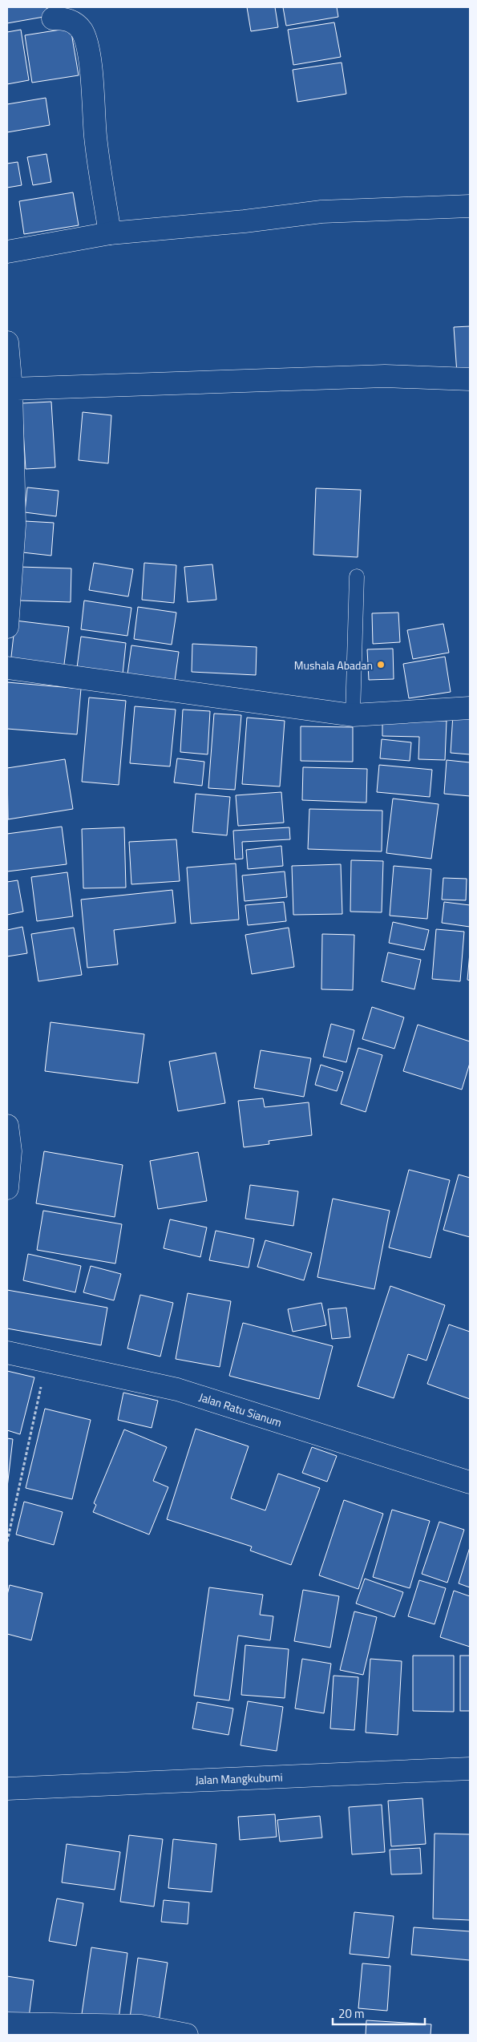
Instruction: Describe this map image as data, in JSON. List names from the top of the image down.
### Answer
{
  "streets": {
    "street": ["Jalan Ratu Sianum", "Jalan Mangkubumi"]
  },
  "places": ["Mushala Abadan"],
  "scale_bar": "20 m"
}
